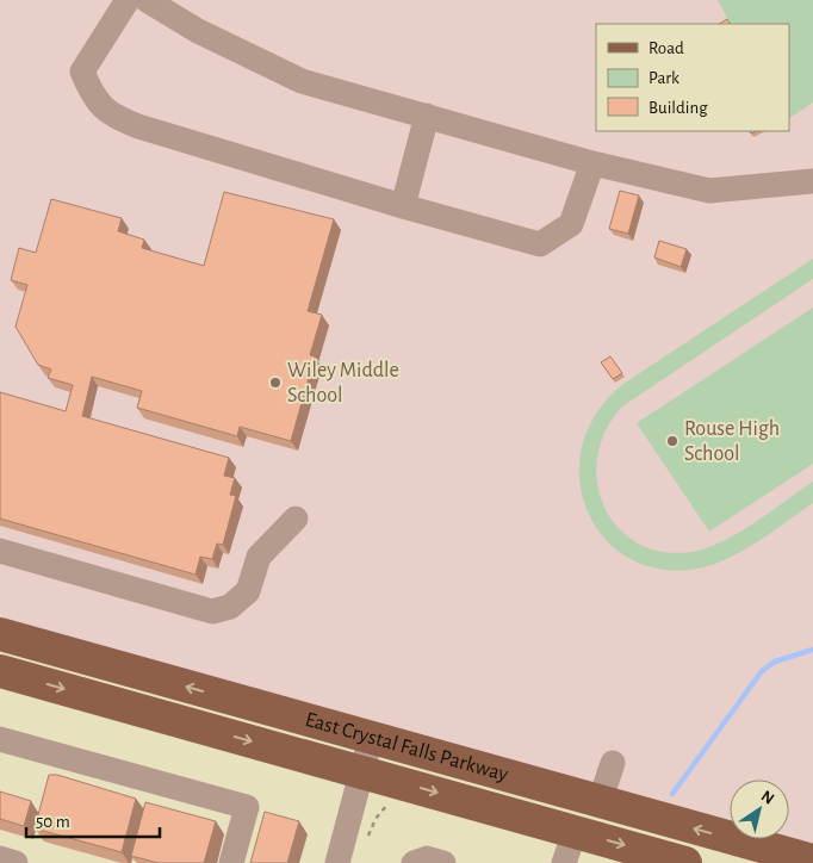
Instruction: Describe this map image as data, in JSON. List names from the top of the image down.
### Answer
{
  "streets": {
    "main road": ["East Crystal Falls Parkway"]
  },
  "places": ["Wiley Middle School", "Rouse High School"],
  "legend": ["Road", "Park", "Building"],
  "scale_bar": "50 m",
  "north": "top right"
}
